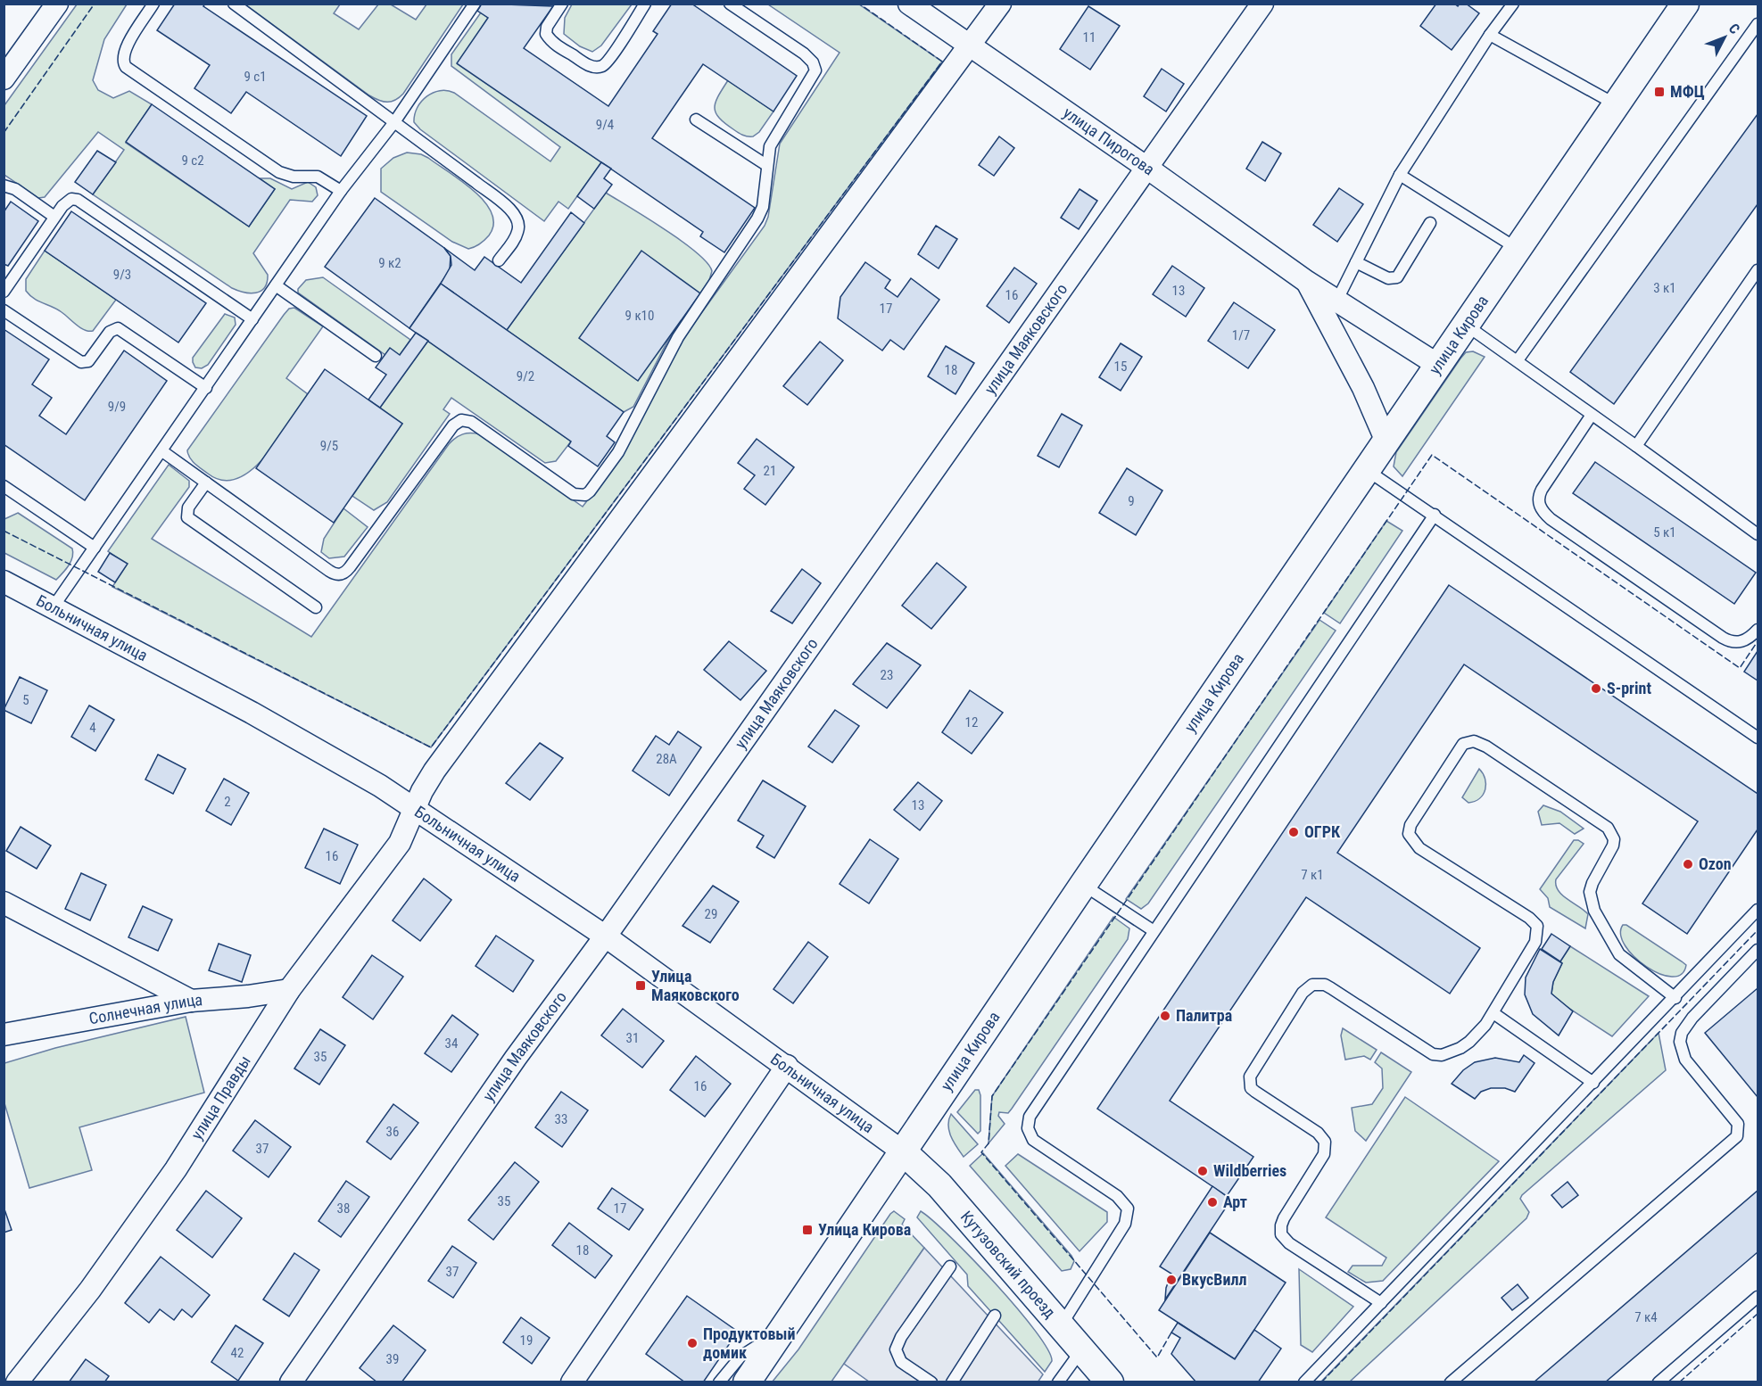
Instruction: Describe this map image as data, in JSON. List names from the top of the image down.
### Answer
{
  "streets": {
    "street": [
      "улица Пирогова",
      "улица Кирова",
      "улица Маяковского",
      "Больничная улица",
      "Солнечная улица",
      "улица Правды",
      "Кутузовский проезд"
    ]
  },
  "crossings": [
    ["улица Пирогова", "улица Кирова"],
    ["улица Пирогова", "улица Маяковского"],
    ["улица Пирогова", "улица Правды"],
    ["улица Кирова", "Больничная улица"],
    ["улица Кирова", "Кутузовский проезд"],
    ["улица Маяковского", "Больничная улица"],
    ["Больничная улица", "улица Правды"],
    ["Больничная улица", "Кутузовский проезд"],
    ["Солнечная улица", "улица Правды"]
  ],
  "places": {
    "transit": ["МФЦ", "Улица Маяковского", "Улица Кирова"],
    "other": [
      "S-print",
      "ОГРК",
      "Ozon",
      "Палитра",
      "Wildberries",
      "Арт",
      "ВкусВилл",
      "Продуктовый домик"
    ]
  },
  "house_numbers": [
    "11",
    "9 с1",
    "9/4",
    "9 с2",
    "9 к2",
    "9/3",
    "3 к1",
    "13",
    "16",
    "17",
    "9 к10",
    "1/7",
    "15",
    "18",
    "9/2",
    "9/9",
    "9/5",
    "21",
    "9",
    "5 к1",
    "23",
    "5",
    "12",
    "4",
    "28А",
    "2",
    "13",
    "16",
    "7 к1",
    "29",
    "31",
    "34",
    "35",
    "16",
    "33",
    "36",
    "37",
    "35",
    "38",
    "17",
    "18",
    "37",
    "7 к4",
    "19",
    "42",
    "39"
  ],
  "north": "top right"
}
